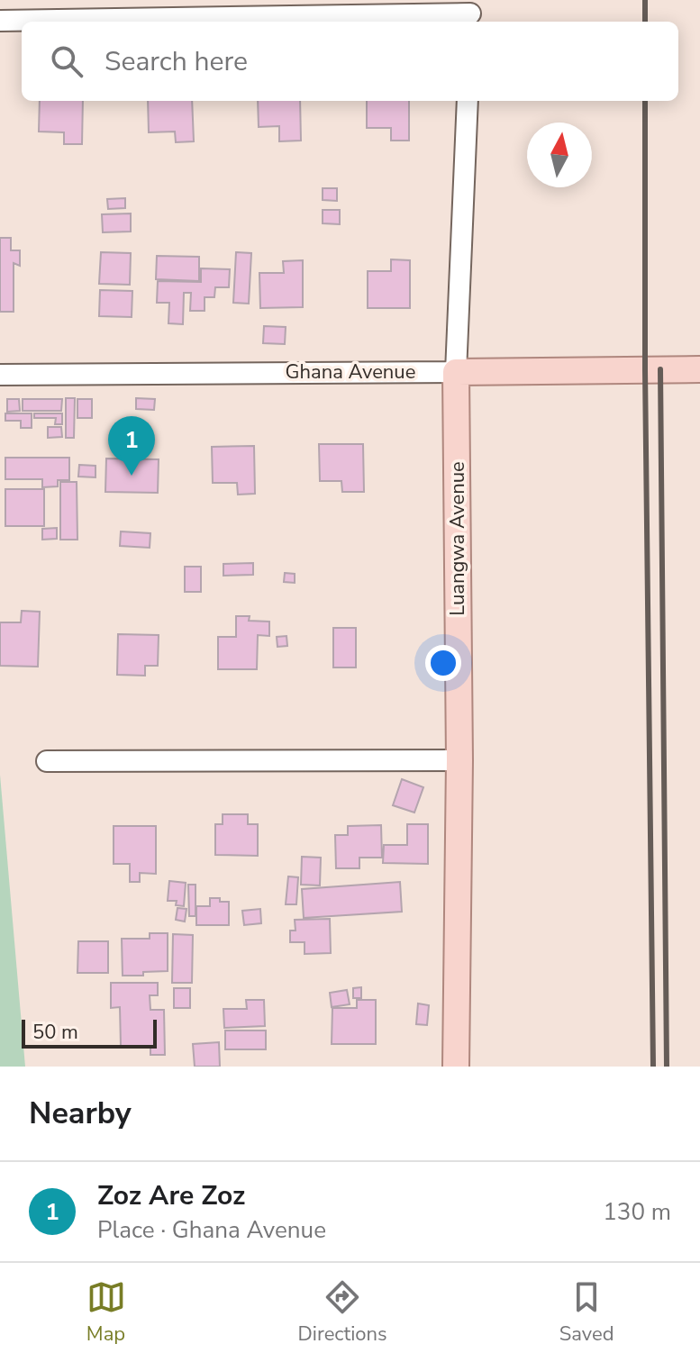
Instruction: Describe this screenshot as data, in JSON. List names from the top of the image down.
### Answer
{
  "streets": {
    "main road": ["Ghana Avenue", "Luangwa Avenue"]
  },
  "crossings": [
    ["Ghana Avenue", "Luangwa Avenue"]
  ],
  "scale_bar": "50 m",
  "north": "top",
  "page": {
    "search": "Search here",
    "pins": "1",
    "scale": "50 m",
    "heading": "Nearby",
    "list": [
      {
        "mark": "1",
        "name": "Zoz Are Zoz",
        "note": "Place · Ghana Avenue",
        "value": "130 m"
      }
    ],
    "nav": ["Map", "Directions", "Saved"]
  }
}
